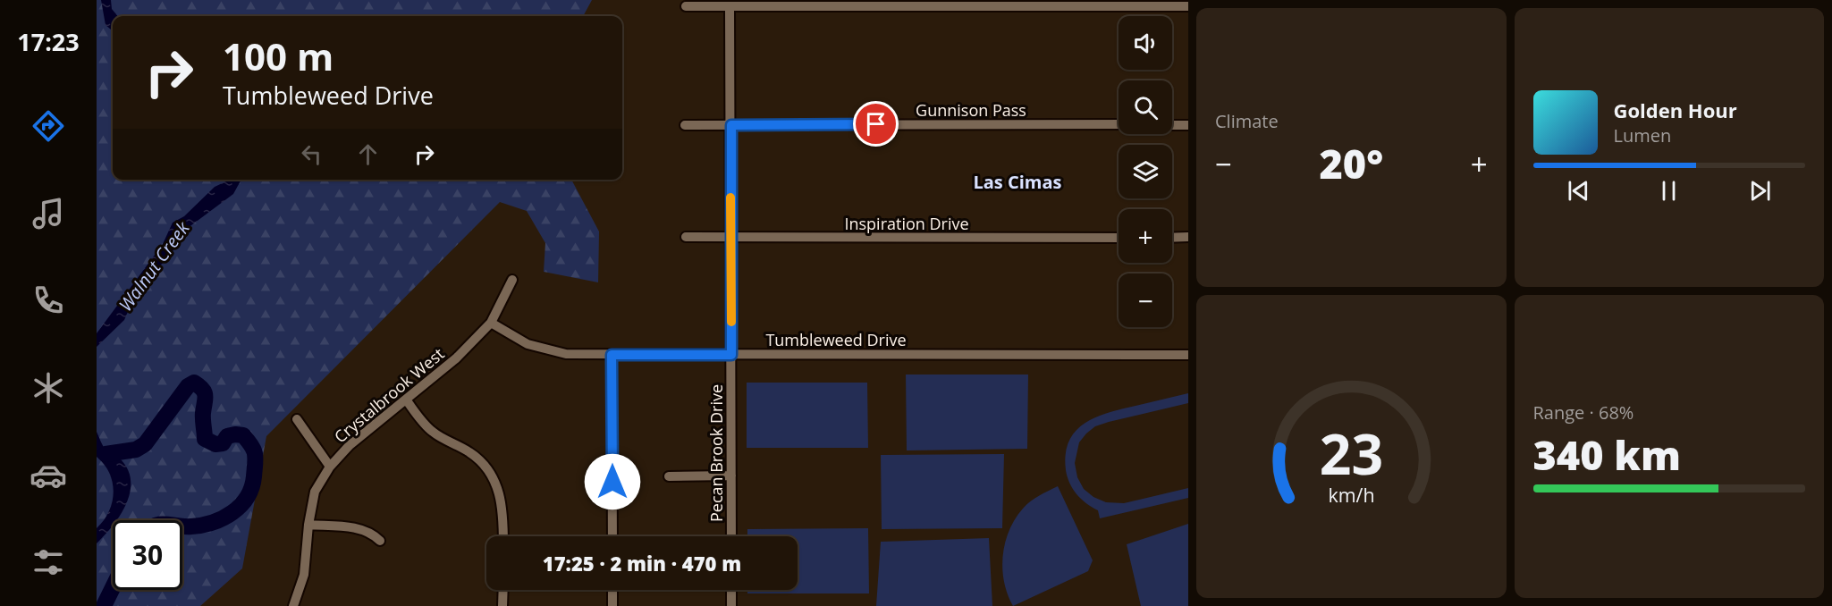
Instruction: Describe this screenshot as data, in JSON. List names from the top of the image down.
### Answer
{
  "streets": {
    "street": [
      "Gunnison Pass",
      "Inspiration Drive",
      "Tumbleweed Drive",
      "Crystalbrook West",
      "Pecan Brook Drive"
    ]
  },
  "crossings": [
    ["Gunnison Pass", "Pecan Brook Drive"],
    ["Inspiration Drive", "Pecan Brook Drive"],
    ["Tumbleweed Drive", "Crystalbrook West"],
    ["Tumbleweed Drive", "Pecan Brook Drive"]
  ],
  "districts": ["Las Cimas"],
  "water": ["Walnut Creek"],
  "page": {
    "tabs": "17:23",
    "tile": [
      "Climate",
      ["Range · 68%", "340 km"]
    ],
    "map_buttons": ["+", "−"],
    "turn": ["100 m", "Tumbleweed Drive"],
    "song": ["Golden Hour", "Lumen"],
    "heat": ["−", "20°", "+"],
    "limit": "30",
    "trip": "17:25 · 2 min · 470 m",
    "gauge": ["23", "km/h"]
  }
}
